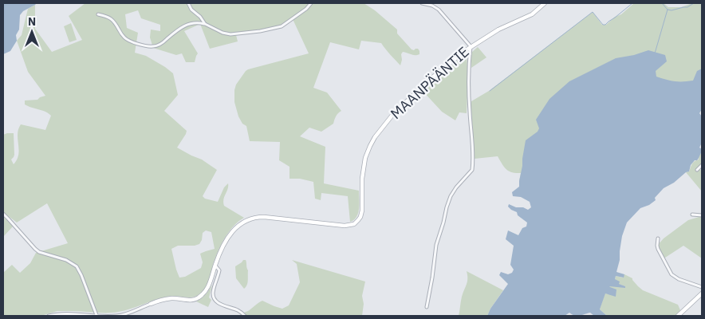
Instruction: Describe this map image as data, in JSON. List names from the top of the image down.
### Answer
{
  "streets": {
    "street": ["MAANPÄÄNTIE"]
  },
  "north": "top"
}
